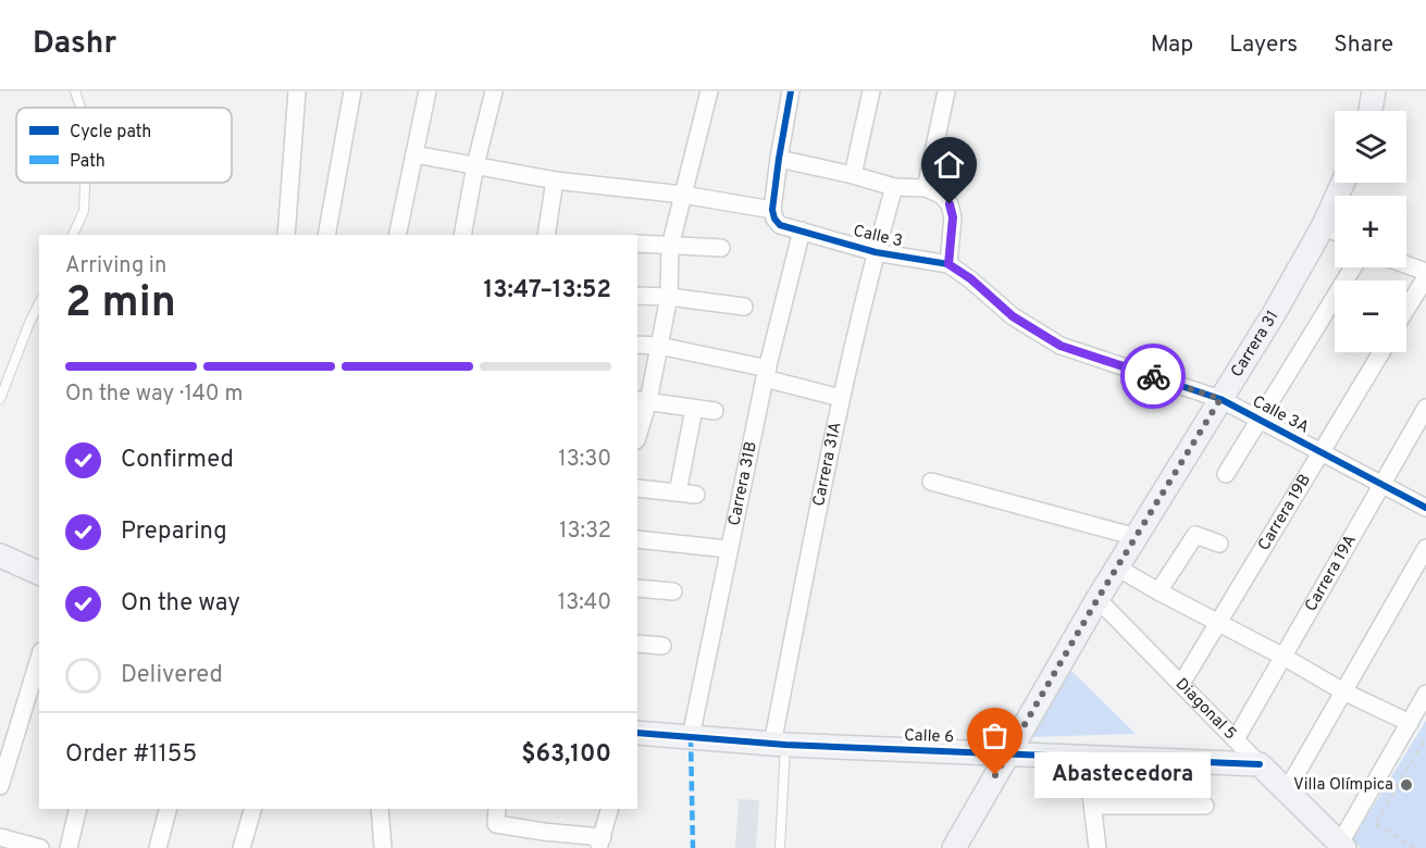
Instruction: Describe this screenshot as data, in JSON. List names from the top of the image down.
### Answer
{
  "streets": {
    "main road": ["Carrera 31", "Diagonal 5", "Calle 6"],
    "street": [
      "Calle 3",
      "Calle 3A",
      "Carrera 31A",
      "Carrera 31B",
      "Carrera 19B",
      "Carrera 19A"
    ]
  },
  "crossings": [
    ["Calle 3", "Calle 3A"],
    ["Calle 3", "Carrera 31A"],
    ["Calle 3", "Carrera 31B"],
    ["Carrera 31", "Calle 3A"],
    ["Carrera 31", "Diagonal 5"],
    ["Carrera 31", "Calle 6"],
    ["Calle 3A", "Carrera 19B"],
    ["Calle 3A", "Carrera 19A"],
    ["Carrera 31A", "Calle 6"],
    ["Carrera 31B", "Calle 6"],
    ["Carrera 19B", "Diagonal 5"],
    ["Carrera 19A", "Diagonal 5"],
    ["Diagonal 5", "Calle 6"]
  ],
  "places": ["Abastecedora", "Villa Olímpica"],
  "legend": ["Cycle path", "Path"],
  "page": {
    "header": "Dashr",
    "nav": ["Map", "Layers", "Share"],
    "map_buttons": ["+", "−"],
    "heading": ["2 min", "Arriving in", "13:47–13:52"],
    "panel": ["Order #1155", "$63,100"],
    "bar": "On the way · 140 m",
    "list": [
      ["Confirmed", "13:30"],
      ["Preparing", "13:32"],
      ["On the way", "13:40"],
      "Delivered"
    ],
    "bubble": "Abastecedora"
  }
}
